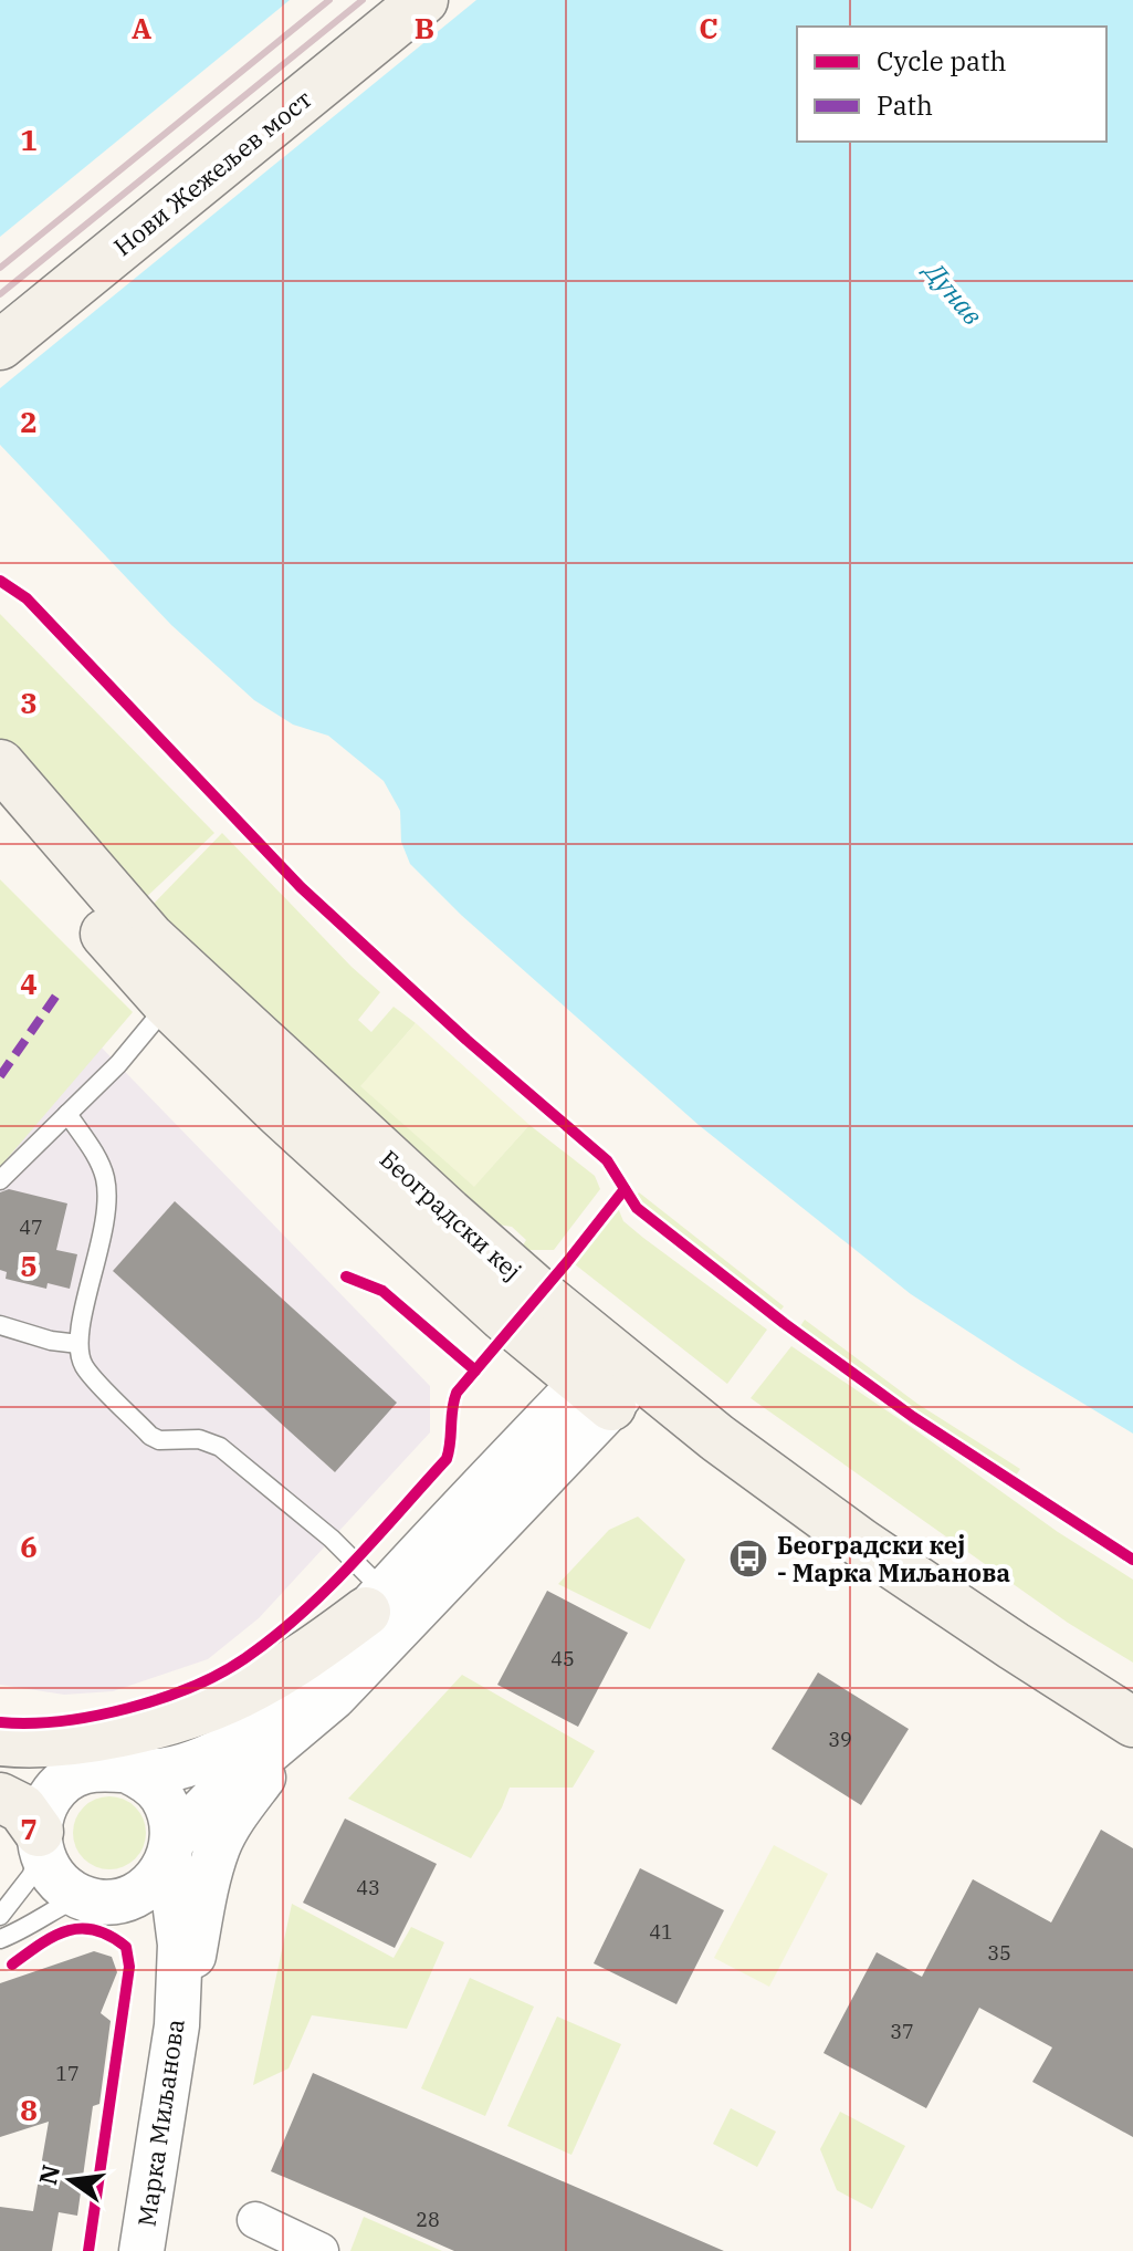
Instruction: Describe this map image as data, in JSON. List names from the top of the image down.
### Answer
{
  "streets": {
    "main road": ["Нови Жежељев мост", "Београдски кеј"],
    "street": ["Марка Миљанова"]
  },
  "water": ["Дунав"],
  "places": {
    "bus stop": ["Београдски кеј - Марка Миљанова"]
  },
  "house_numbers": [
    "47",
    "45",
    "39",
    "43",
    "41",
    "35",
    "37",
    "17",
    "28"
  ],
  "legend": ["Cycle path", "Path"],
  "north": "left",
  "grid": {
    "columns": ["A", "B", "C"],
    "rows": [
      "1",
      "2",
      "3",
      "4",
      "5",
      "6",
      "7",
      "8"
    ]
  }
}
